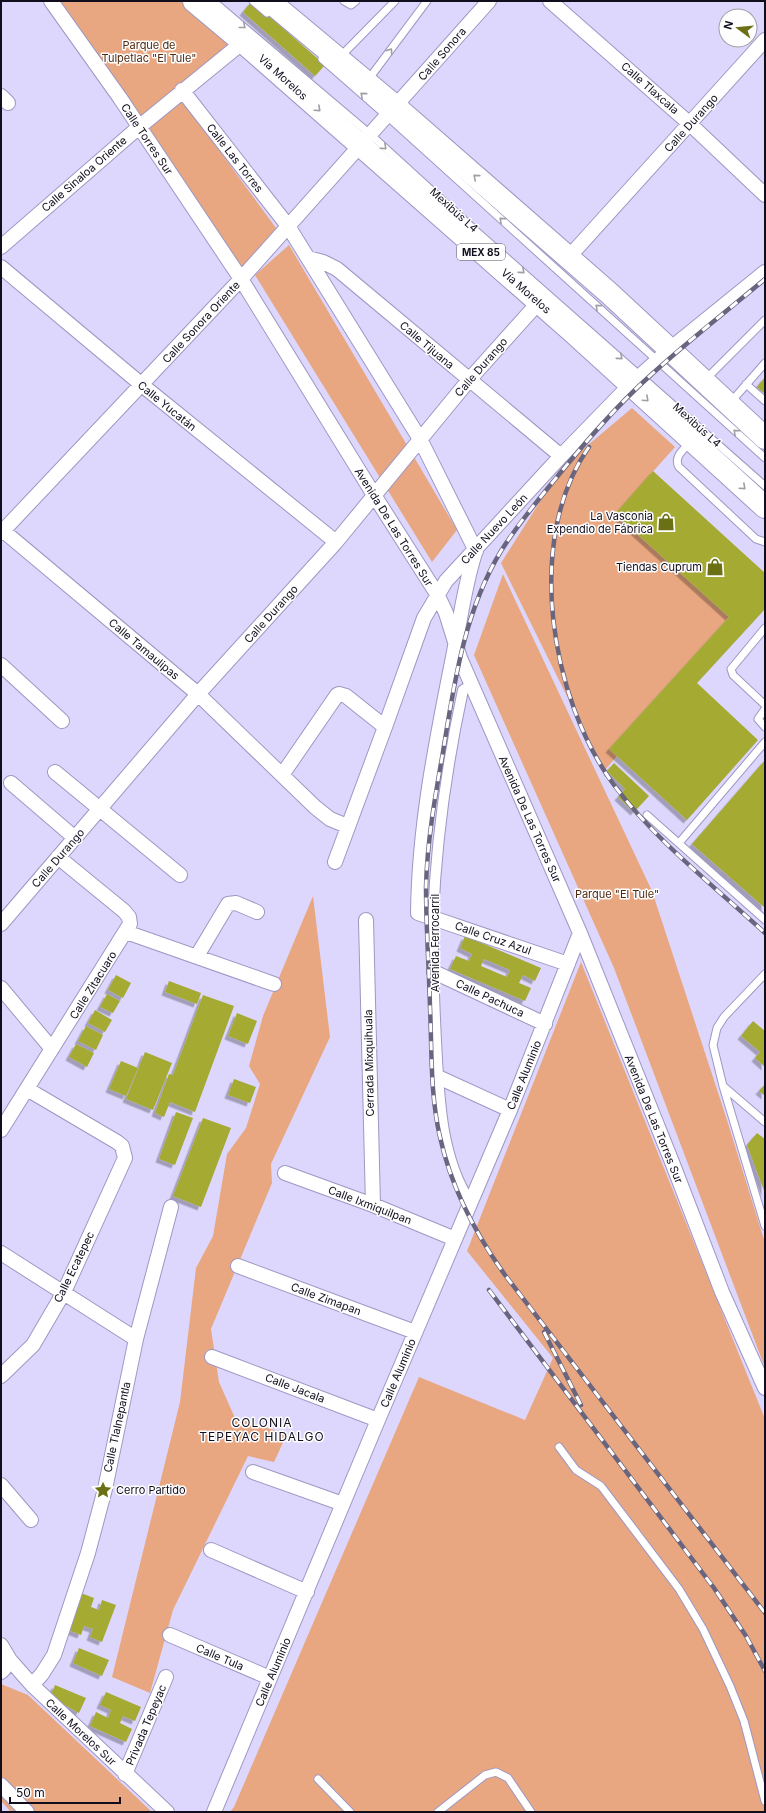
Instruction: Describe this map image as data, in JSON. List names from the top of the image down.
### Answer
{
  "streets": {
    "main road": ["Vía Morelos", "MEX 85"],
    "street": [
      "Calle Sonora",
      "Calle Tlaxcala",
      "Calle Durango",
      "Calle Torres Sur",
      "Calle Las Torres",
      "Calle Sinaloa Oriente",
      "Calle Sonora Oriente",
      "Calle Tijuana",
      "Calle Yucatán",
      "Avenida De Las Torres Sur",
      "Calle Nuevo León",
      "Calle Tamaulipas",
      "Calle Cruz Azul",
      "Avenida Ferrocarril",
      "Calle Zitacuaro",
      "Calle Pachuca",
      "Cerrada Mixquihuala",
      "Calle Aluminio",
      "Calle Ixmiquilpan",
      "Calle Ecatepec",
      "Calle Zimapan",
      "Calle Jacala",
      "Calle Tlalnepantla",
      "Calle Tula",
      "Privada Tepeyac",
      "Calle Morelos Sur"
    ],
    "lane": ["Mexibús L4"]
  },
  "crossings": [
    ["Calle Sonora", "Mexibús L4"],
    ["Calle Sonora", "Calle Sonora Oriente"],
    ["Vía Morelos", "Calle Durango"],
    ["Vía Morelos", "Calle Sinaloa Oriente"],
    ["Vía Morelos", "Mexibús L4"],
    ["Vía Morelos", "Calle Sonora Oriente"],
    ["Vía Morelos", "Calle Nuevo León"],
    ["Calle Tlaxcala", "Calle Durango"],
    ["Calle Durango", "Calle Tijuana"],
    ["Calle Durango", "Calle Yucatán"],
    ["Calle Durango", "Avenida De Las Torres Sur"],
    ["Calle Durango", "Calle Tamaulipas"],
    ["Calle Torres Sur", "Calle Sinaloa Oriente"],
    ["Calle Torres Sur", "Calle Sonora Oriente"],
    ["Calle Torres Sur", "Avenida De Las Torres Sur"],
    ["Calle Las Torres", "Calle Sinaloa Oriente"],
    ["Calle Las Torres", "Calle Sonora Oriente"],
    ["Mexibús L4", "Calle Sonora Oriente"],
    ["Mexibús L4", "Calle Nuevo León"],
    ["Calle Sonora Oriente", "Calle Yucatán"],
    ["Calle Sonora Oriente", "Avenida De Las Torres Sur"],
    ["Calle Sonora Oriente", "Calle Tamaulipas"],
    ["Calle Tijuana", "Calle Nuevo León"],
    ["Avenida De Las Torres Sur", "Calle Nuevo León"],
    ["Avenida De Las Torres Sur", "Avenida Ferrocarril"],
    ["Avenida De Las Torres Sur", "Calle Aluminio"],
    ["Calle Nuevo León", "Calle Tamaulipas"],
    ["Calle Nuevo León", "Avenida Ferrocarril"],
    ["Calle Cruz Azul", "Avenida Ferrocarril"],
    ["Calle Cruz Azul", "Calle Aluminio"],
    ["Avenida Ferrocarril", "Calle Pachuca"],
    ["Avenida Ferrocarril", "Calle Aluminio"],
    ["Calle Zitacuaro", "Calle Ecatepec"],
    ["Calle Pachuca", "Calle Aluminio"],
    ["Cerrada Mixquihuala", "Calle Ixmiquilpan"],
    ["Calle Aluminio", "Calle Ixmiquilpan"],
    ["Calle Aluminio", "Calle Zimapan"],
    ["Calle Aluminio", "Calle Jacala"],
    ["Calle Aluminio", "Calle Tula"],
    ["Calle Tlalnepantla", "Calle Morelos Sur"],
    ["Privada Tepeyac", "Calle Morelos Sur"]
  ],
  "districts": ["COLONIA TEPEYAC HIDALGO"],
  "parks": ["Parque de Tulpetlac \"El Tule\"", "Parque \"El Tule\""],
  "places": {
    "shop": ["La Vasconia Expendio de Fábrica", "Tiendas Cuprum"],
    "place": ["Cerro Partido"]
  },
  "scale_bar": "50 m",
  "north": "left"
}
